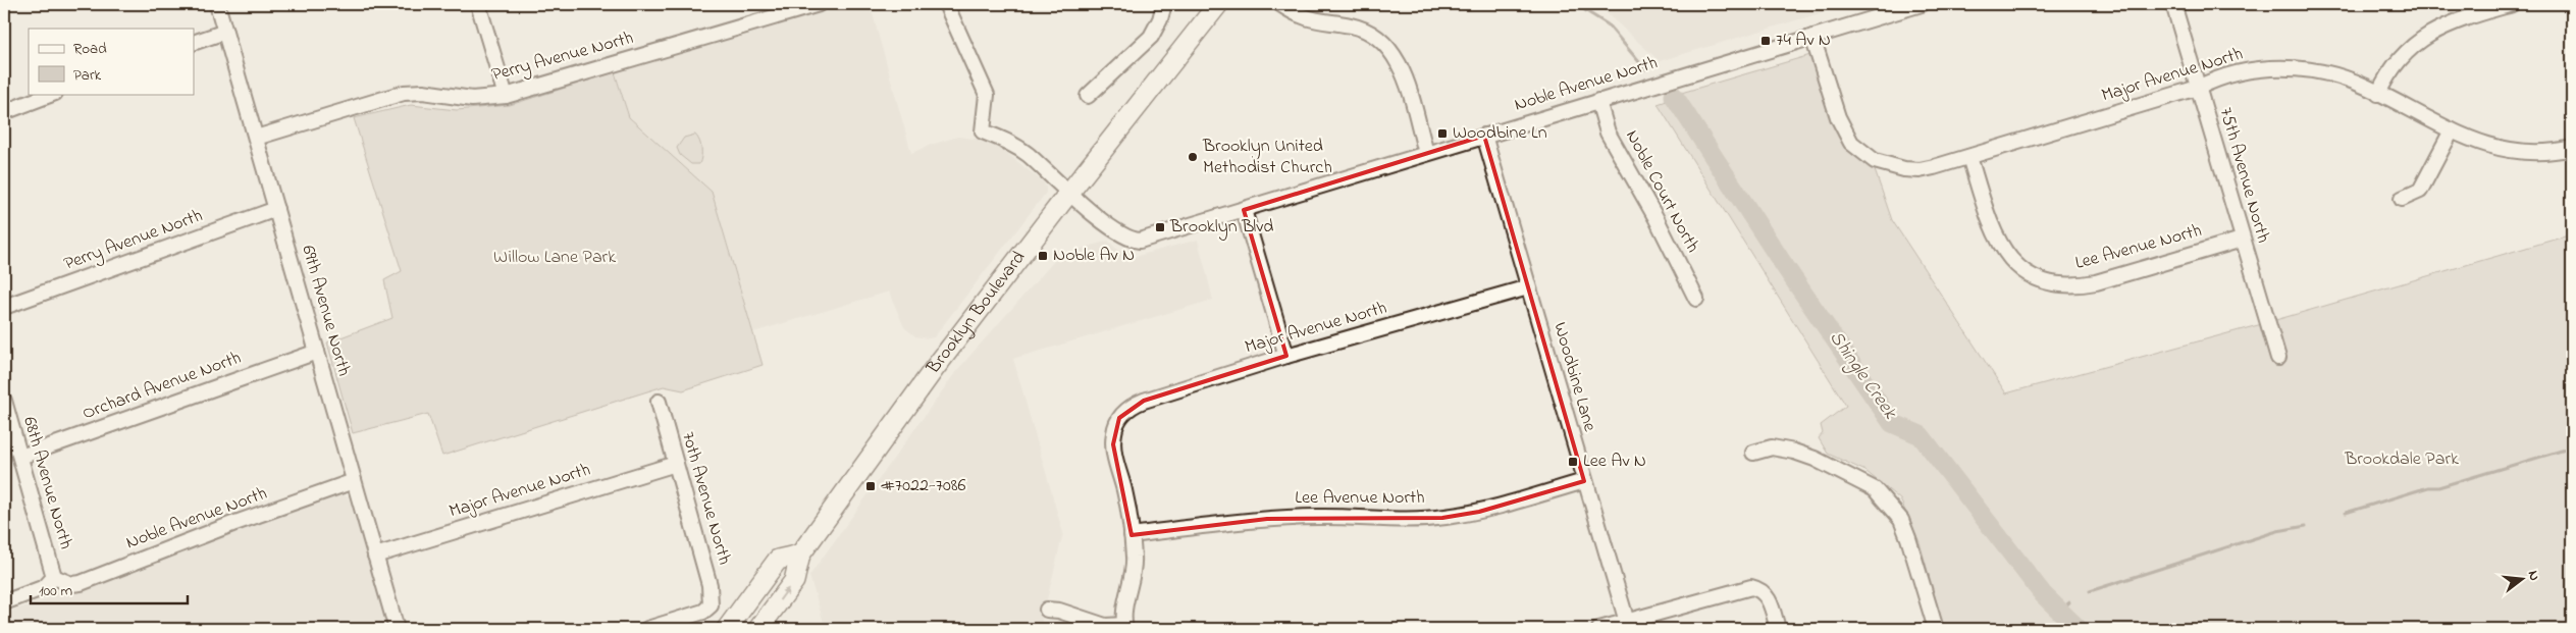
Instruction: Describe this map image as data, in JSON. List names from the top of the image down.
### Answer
{
  "streets": {
    "main road": ["Brooklyn Boulevard"],
    "street": [
      "Perry Avenue North",
      "Major Avenue North",
      "Noble Avenue North",
      "75th Avenue North",
      "Noble Court North",
      "Lee Avenue North",
      "69th Avenue North",
      "Woodbine Lane",
      "Orchard Avenue North",
      "68th Avenue North",
      "70th Avenue North"
    ]
  },
  "crossings": [
    ["Perry Avenue North", "69th Avenue North"],
    ["Major Avenue North", "Noble Avenue North"],
    ["Major Avenue North", "75th Avenue North"],
    ["Major Avenue North", "Lee Avenue North"],
    ["Major Avenue North", "69th Avenue North"],
    ["Major Avenue North", "Woodbine Lane"],
    ["Major Avenue North", "70th Avenue North"],
    ["Noble Avenue North", "Noble Court North"],
    ["Noble Avenue North", "69th Avenue North"],
    ["Noble Avenue North", "Brooklyn Boulevard"],
    ["Noble Avenue North", "Woodbine Lane"],
    ["Noble Avenue North", "68th Avenue North"],
    ["75th Avenue North", "Lee Avenue North"],
    ["Lee Avenue North", "Woodbine Lane"],
    ["69th Avenue North", "Orchard Avenue North"],
    ["Orchard Avenue North", "68th Avenue North"]
  ],
  "water": ["Shingle Creek"],
  "parks": ["Willow Lane Park", "Brookdale Park"],
  "places": {
    "transit": [
      "74 Av N",
      "Woodbine Ln",
      "Brooklyn Blvd",
      "Noble Av N",
      "Lee Av N",
      "#7022-7086"
    ],
    "other": ["Brooklyn United Methodist Church"]
  },
  "legend": ["Road", "Park"],
  "scale_bar": "100 m",
  "north": "right"
}
